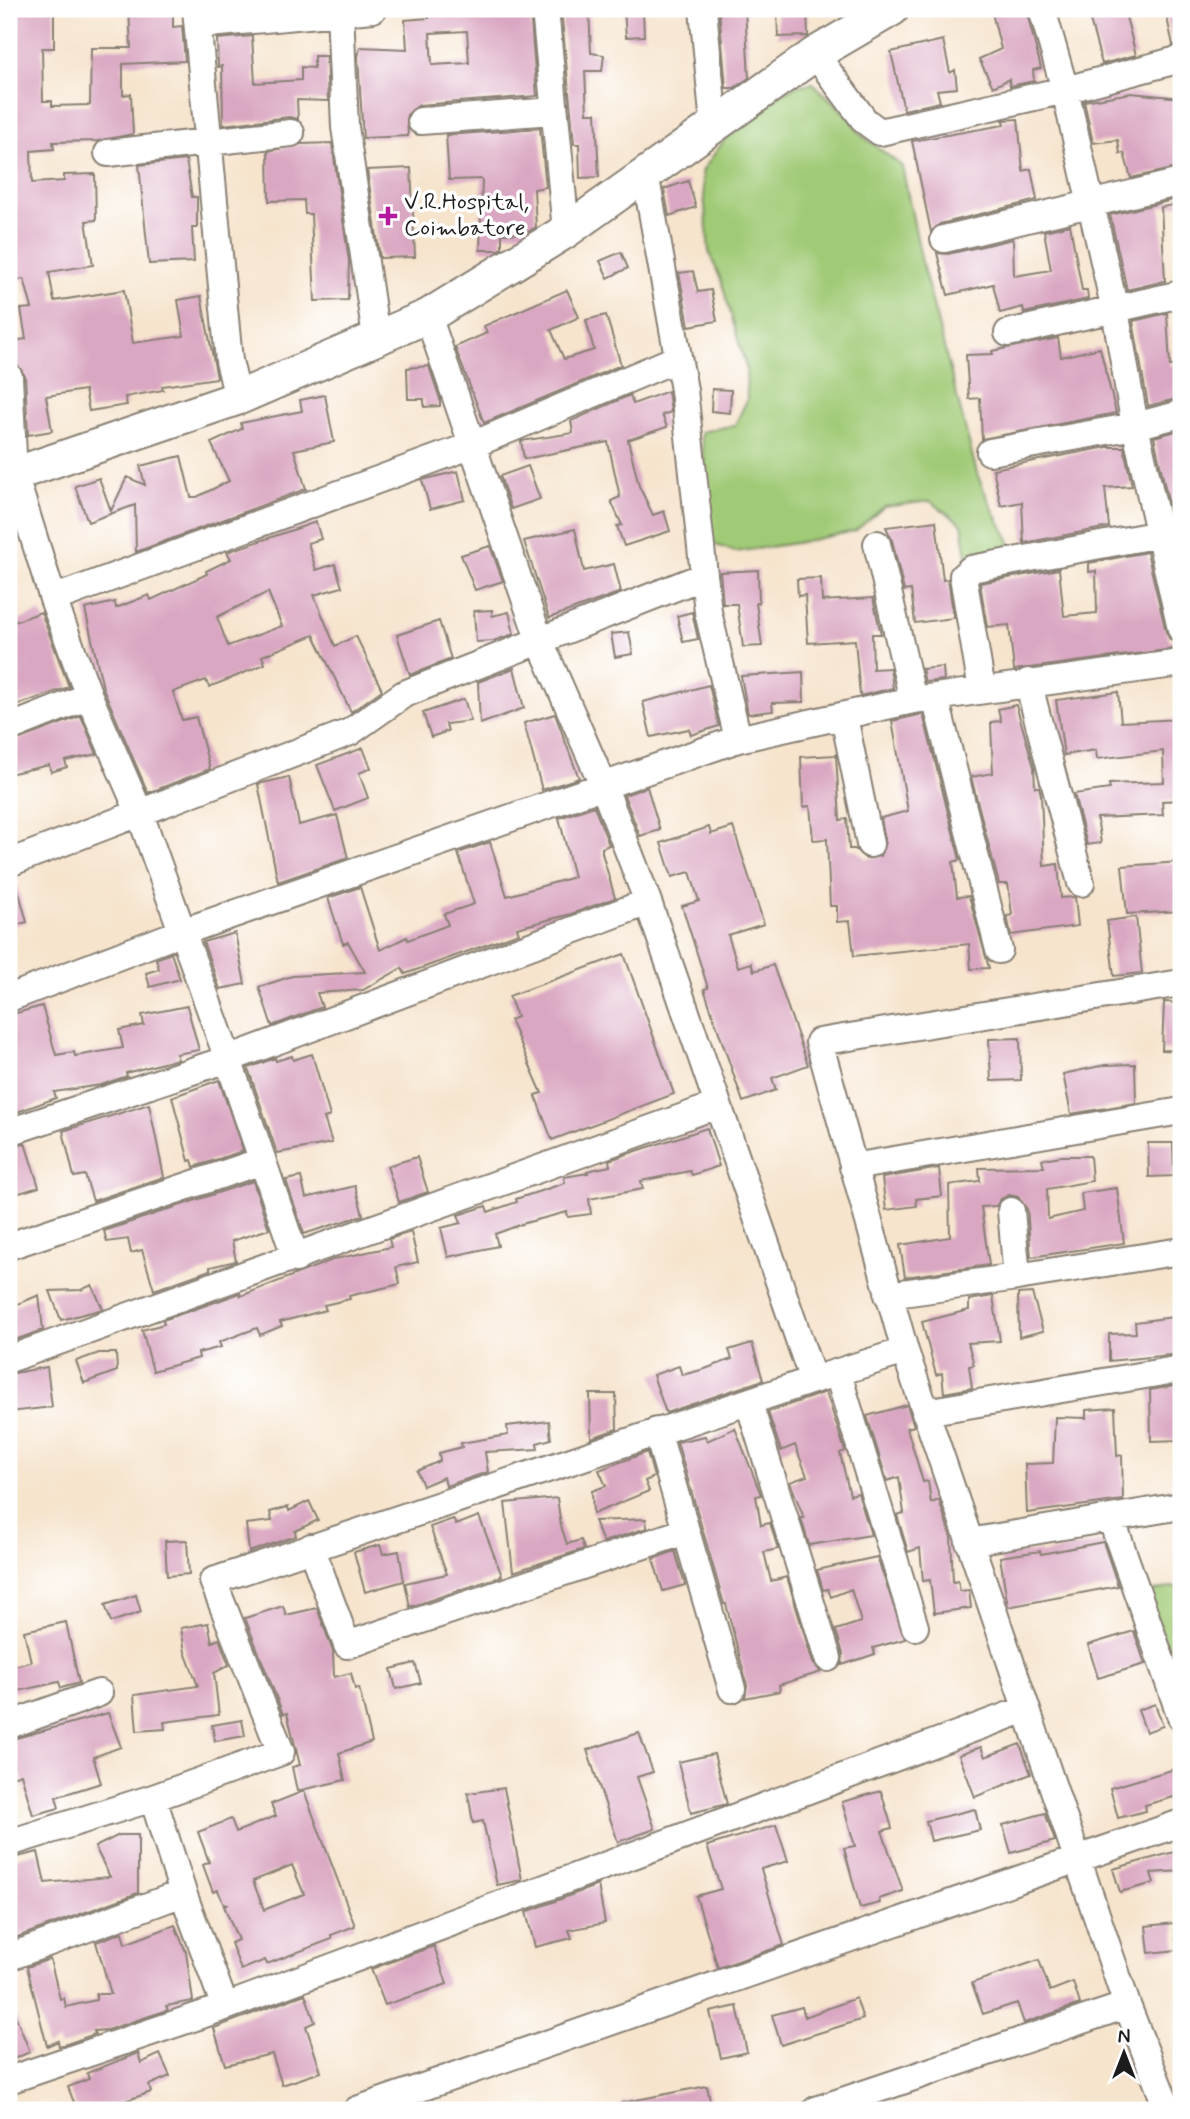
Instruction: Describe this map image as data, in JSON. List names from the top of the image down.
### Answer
{
  "places": {
    "health": ["V.R.Hospital, Coimbatore"]
  },
  "north": "top"
}
